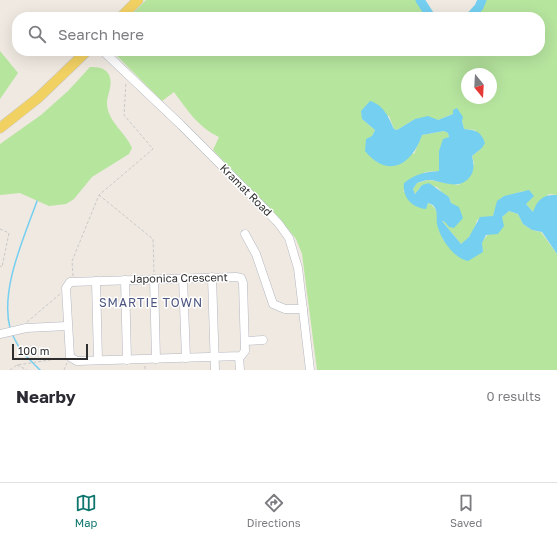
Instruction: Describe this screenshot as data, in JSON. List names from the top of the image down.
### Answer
{
  "streets": {
    "street": ["Kramat Road", "Japonica Crescent"]
  },
  "districts": ["SMARTIE TOWN"],
  "scale_bar": "100 m",
  "north": "bottom",
  "page": {
    "search": "Search here",
    "scale": "100 m",
    "heading": ["Nearby", "0 results"],
    "nav": ["Map", "Directions", "Saved"]
  }
}
